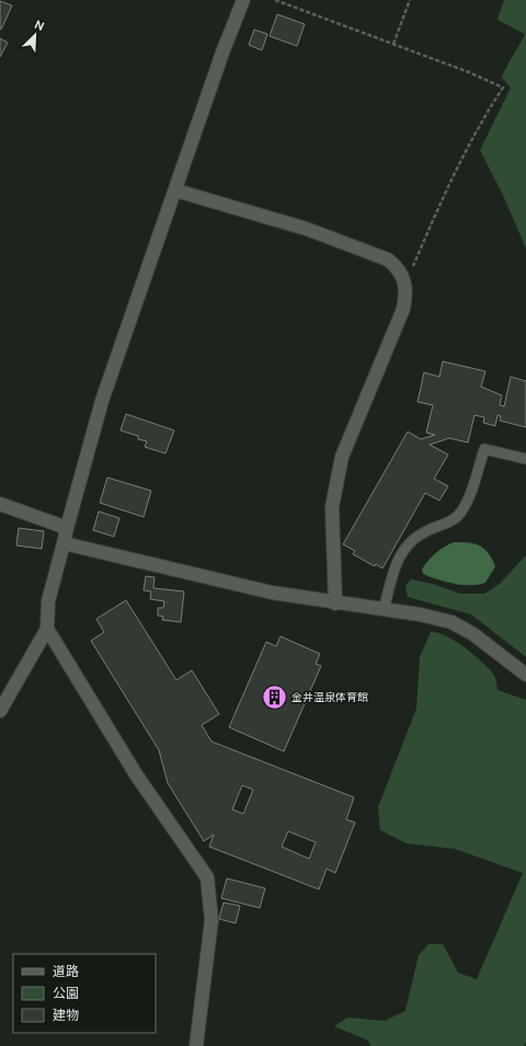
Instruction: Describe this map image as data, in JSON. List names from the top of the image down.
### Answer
{
  "places": {
    "building": ["金井温泉体育館"]
  },
  "legend": ["道路", "公園", "建物"],
  "north": "top right"
}
